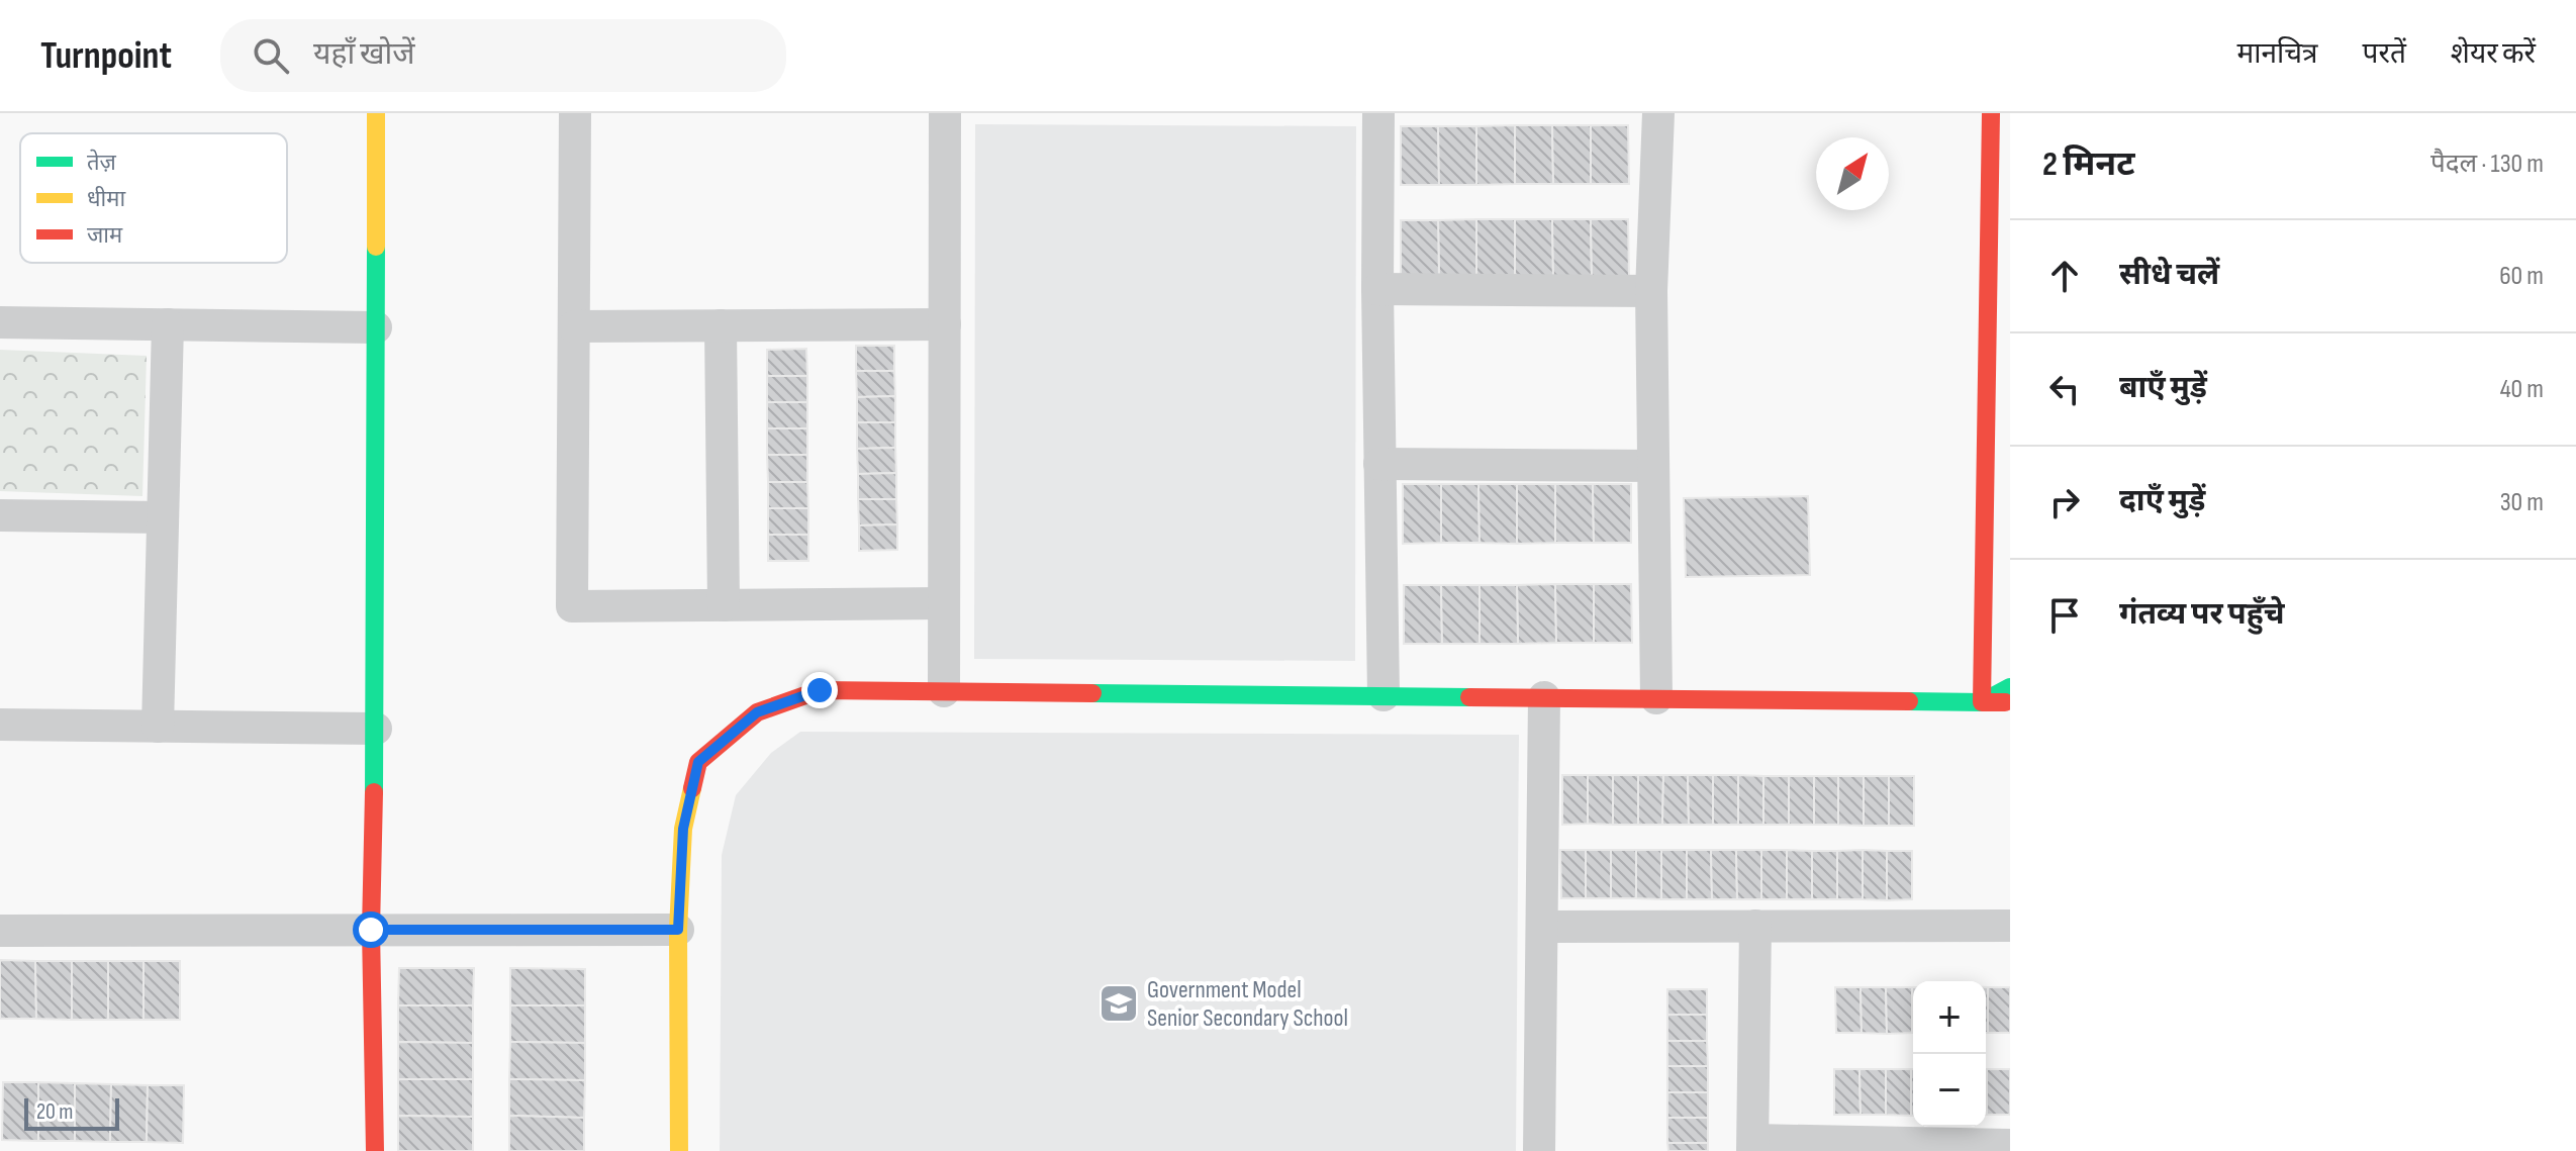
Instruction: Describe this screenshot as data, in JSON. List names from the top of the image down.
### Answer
{
  "places": {
    "school or university": ["Government Model Senior Secondary School"]
  },
  "legend": ["तेज़", "धीमा", "जाम"],
  "scale_bar": "20 m",
  "north": "top right",
  "page": {
    "header": "Turnpoint",
    "search": "यहाँ खोजें",
    "nav": ["मानचित्र", "परतें", "शेयर करें"],
    "heading": ["2 मिनट", "पैदल · 130 m"],
    "list": [
      ["सीधे चलें", "60 m"],
      ["बाएँ मुड़ें", "40 m"],
      ["दाएँ मुड़ें", "30 m"],
      "गंतव्य पर पहुँचे"
    ],
    "map_buttons": ["+", "−"],
    "scale": "20 m"
  }
}
